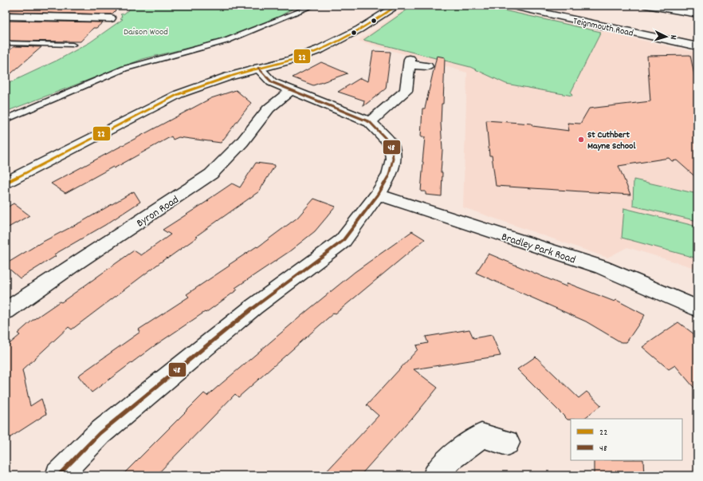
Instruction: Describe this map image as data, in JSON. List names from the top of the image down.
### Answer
{
  "streets": {
    "street": ["Teignmouth Road", "Byron Road", "Bradley Park Road"]
  },
  "parks": ["Daison Wood"],
  "places": ["St Cuthbert Mayne School"],
  "lines": ["transit line 22", "transit line 48"],
  "legend": ["22", "48"],
  "north": "right"
}
